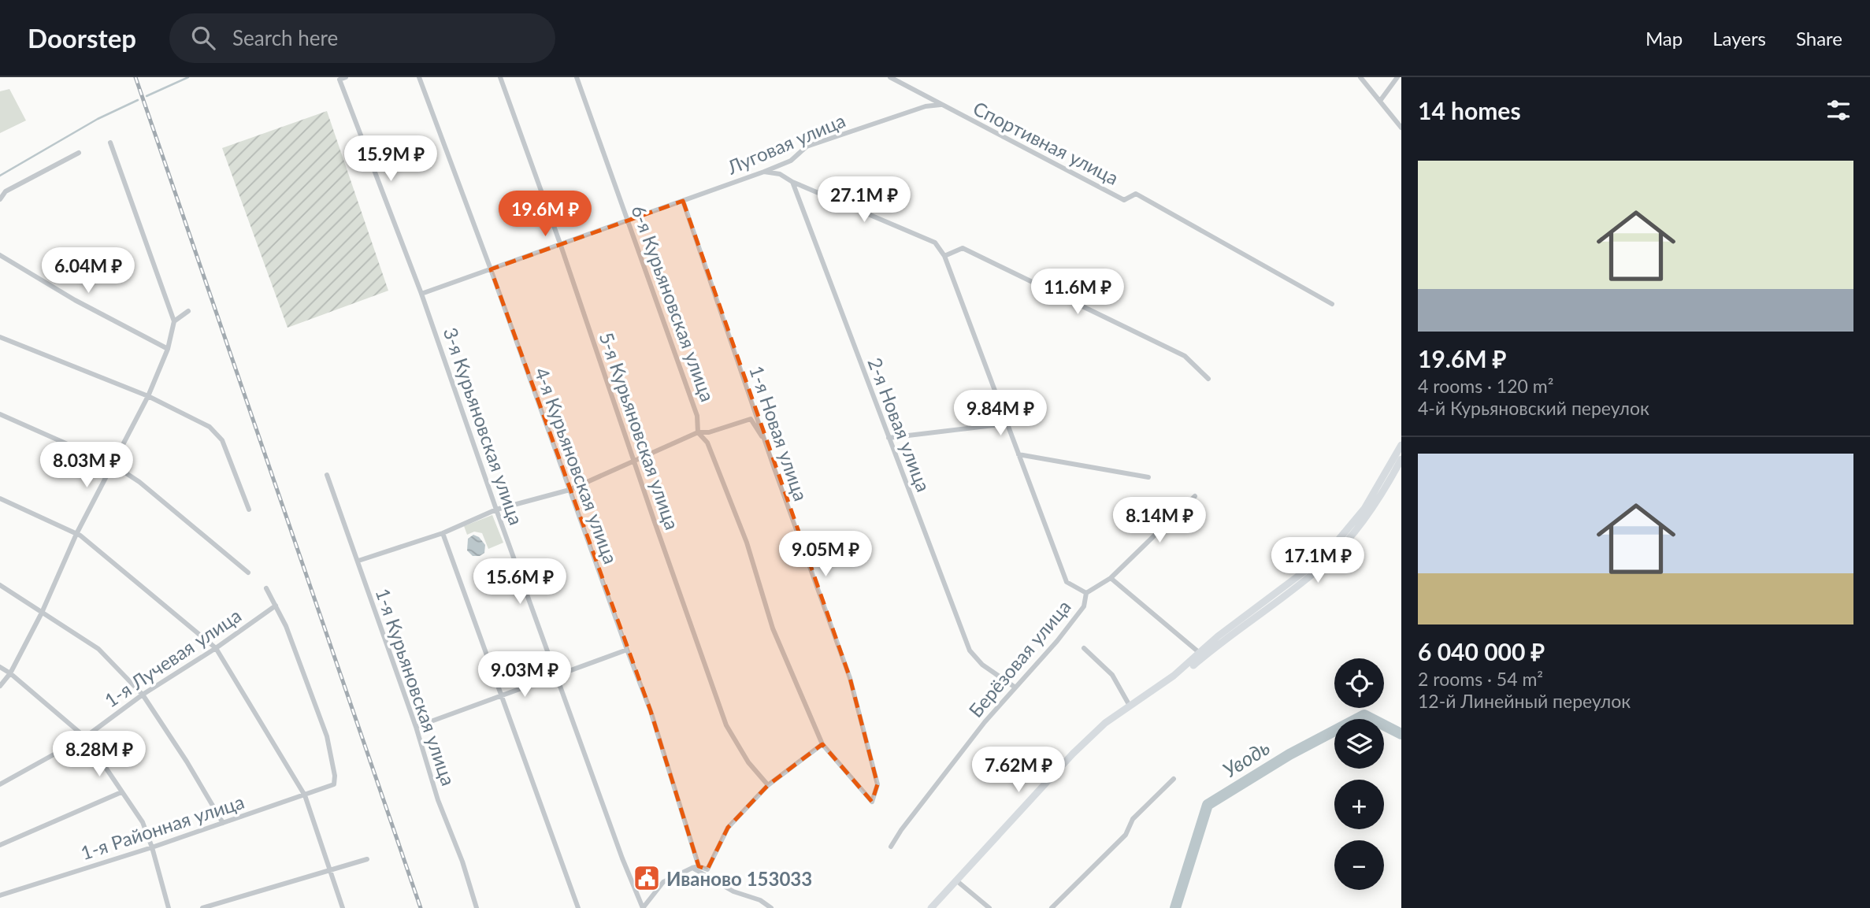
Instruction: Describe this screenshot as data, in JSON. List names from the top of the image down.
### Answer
{
  "streets": {
    "street": [
      "Спортивная улица",
      "Луговая улица",
      "6-я Курьяновская улица",
      "2-я Новая улица",
      "3-я Курьяновская улица",
      "5-я Курьяновская улица",
      "1-я Новая улица",
      "4-я Курьяновская улица",
      "1-я Лучевая улица",
      "Берёзовая улица",
      "1-я Курьяновская улица",
      "1-я Районная улица"
    ]
  },
  "crossings": [
    ["Спортивная улица", "Луговая улица"],
    ["Луговая улица", "6-я Курьяновская улица"],
    ["Луговая улица", "3-я Курьяновская улица"],
    ["Луговая улица", "5-я Курьяновская улица"],
    ["Луговая улица", "1-я Новая улица"],
    ["Луговая улица", "4-я Курьяновская улица"],
    ["6-я Курьяновская улица", "1-я Новая улица"],
    ["2-я Новая улица", "Берёзовая улица"],
    ["1-я Лучевая улица", "1-я Районная улица"]
  ],
  "water": ["Уводь"],
  "places": {
    "public building": ["Иваново 153033"]
  },
  "page": {
    "header": "Doorstep",
    "search": "Search here",
    "nav": ["Map", "Layers", "Share"],
    "heading": "14 homes",
    "price": [
      "15.9M ₽",
      "27.1M ₽",
      "19.6M ₽",
      "6.04M ₽",
      "11.6M ₽",
      "9.84M ₽",
      "8.03M ₽",
      "8.14M ₽",
      "9.05M ₽",
      "17.1M ₽",
      "15.6M ₽",
      "9.03M ₽",
      "8.28M ₽",
      "7.62M ₽"
    ],
    "list": [
      {
        "name": "19.6M ₽",
        "note": "4 rooms · 120 m² · 4-й Курьяновский переулок"
      },
      {
        "name": "6 040 000 ₽",
        "note": "2 rooms · 54 m² · 12-й Линейный переулок"
      }
    ],
    "map_buttons": ["+", "−"]
  }
}
